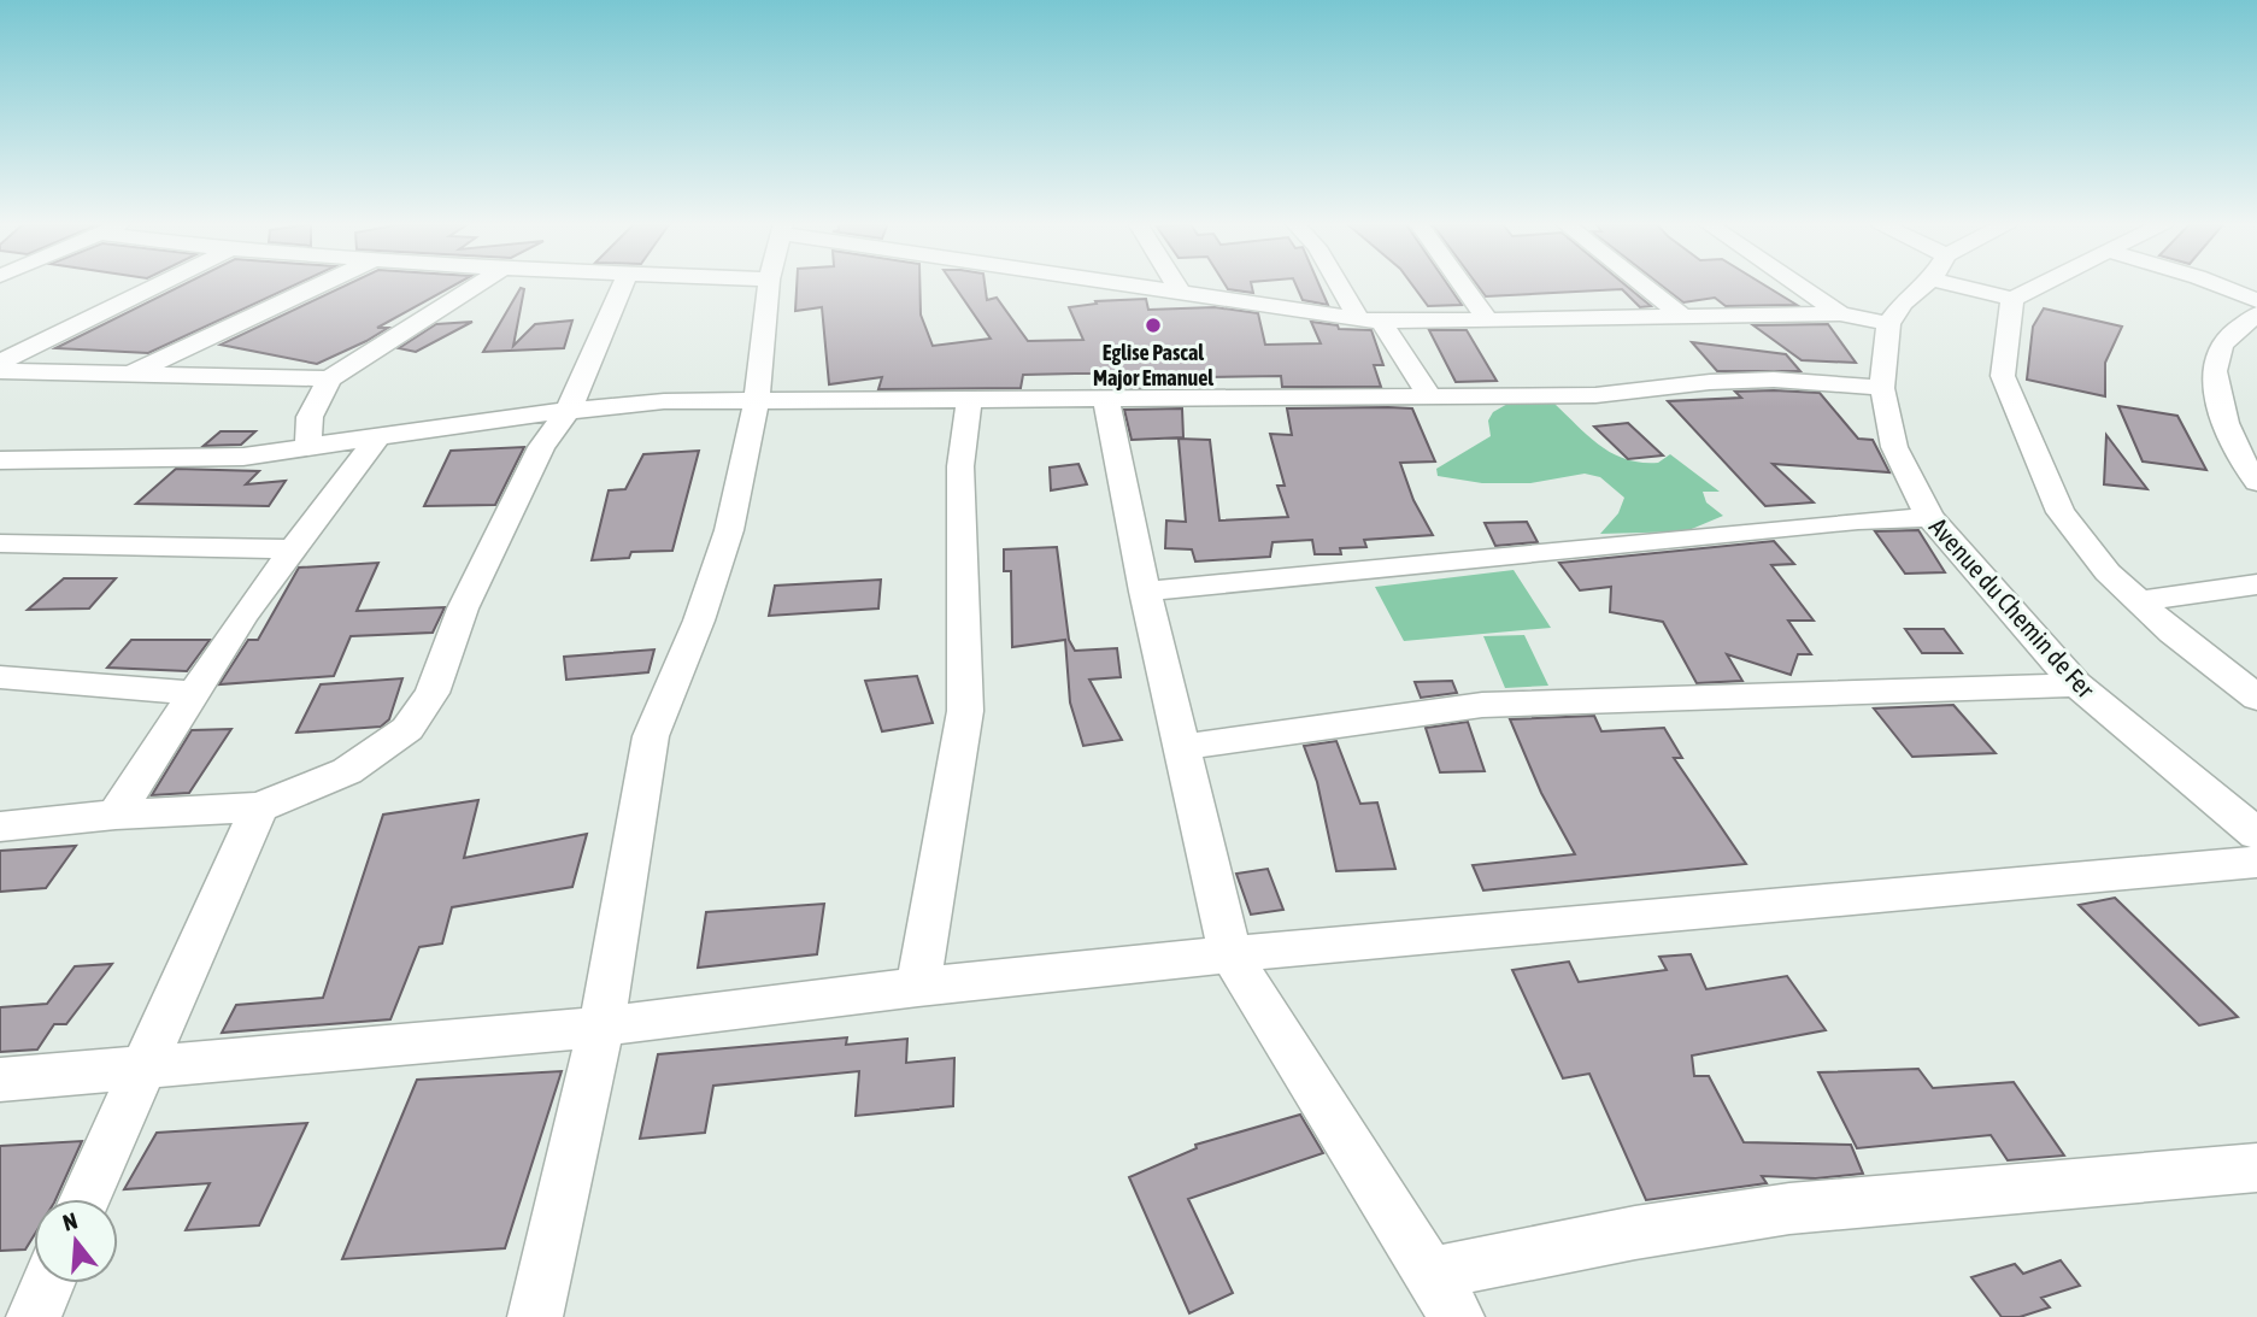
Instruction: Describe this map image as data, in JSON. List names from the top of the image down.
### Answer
{
  "streets": {
    "street": ["Avenue du Chemin de Fer"]
  },
  "places": ["Eglise Pascal Major Emanuel"],
  "north": "top"
}
